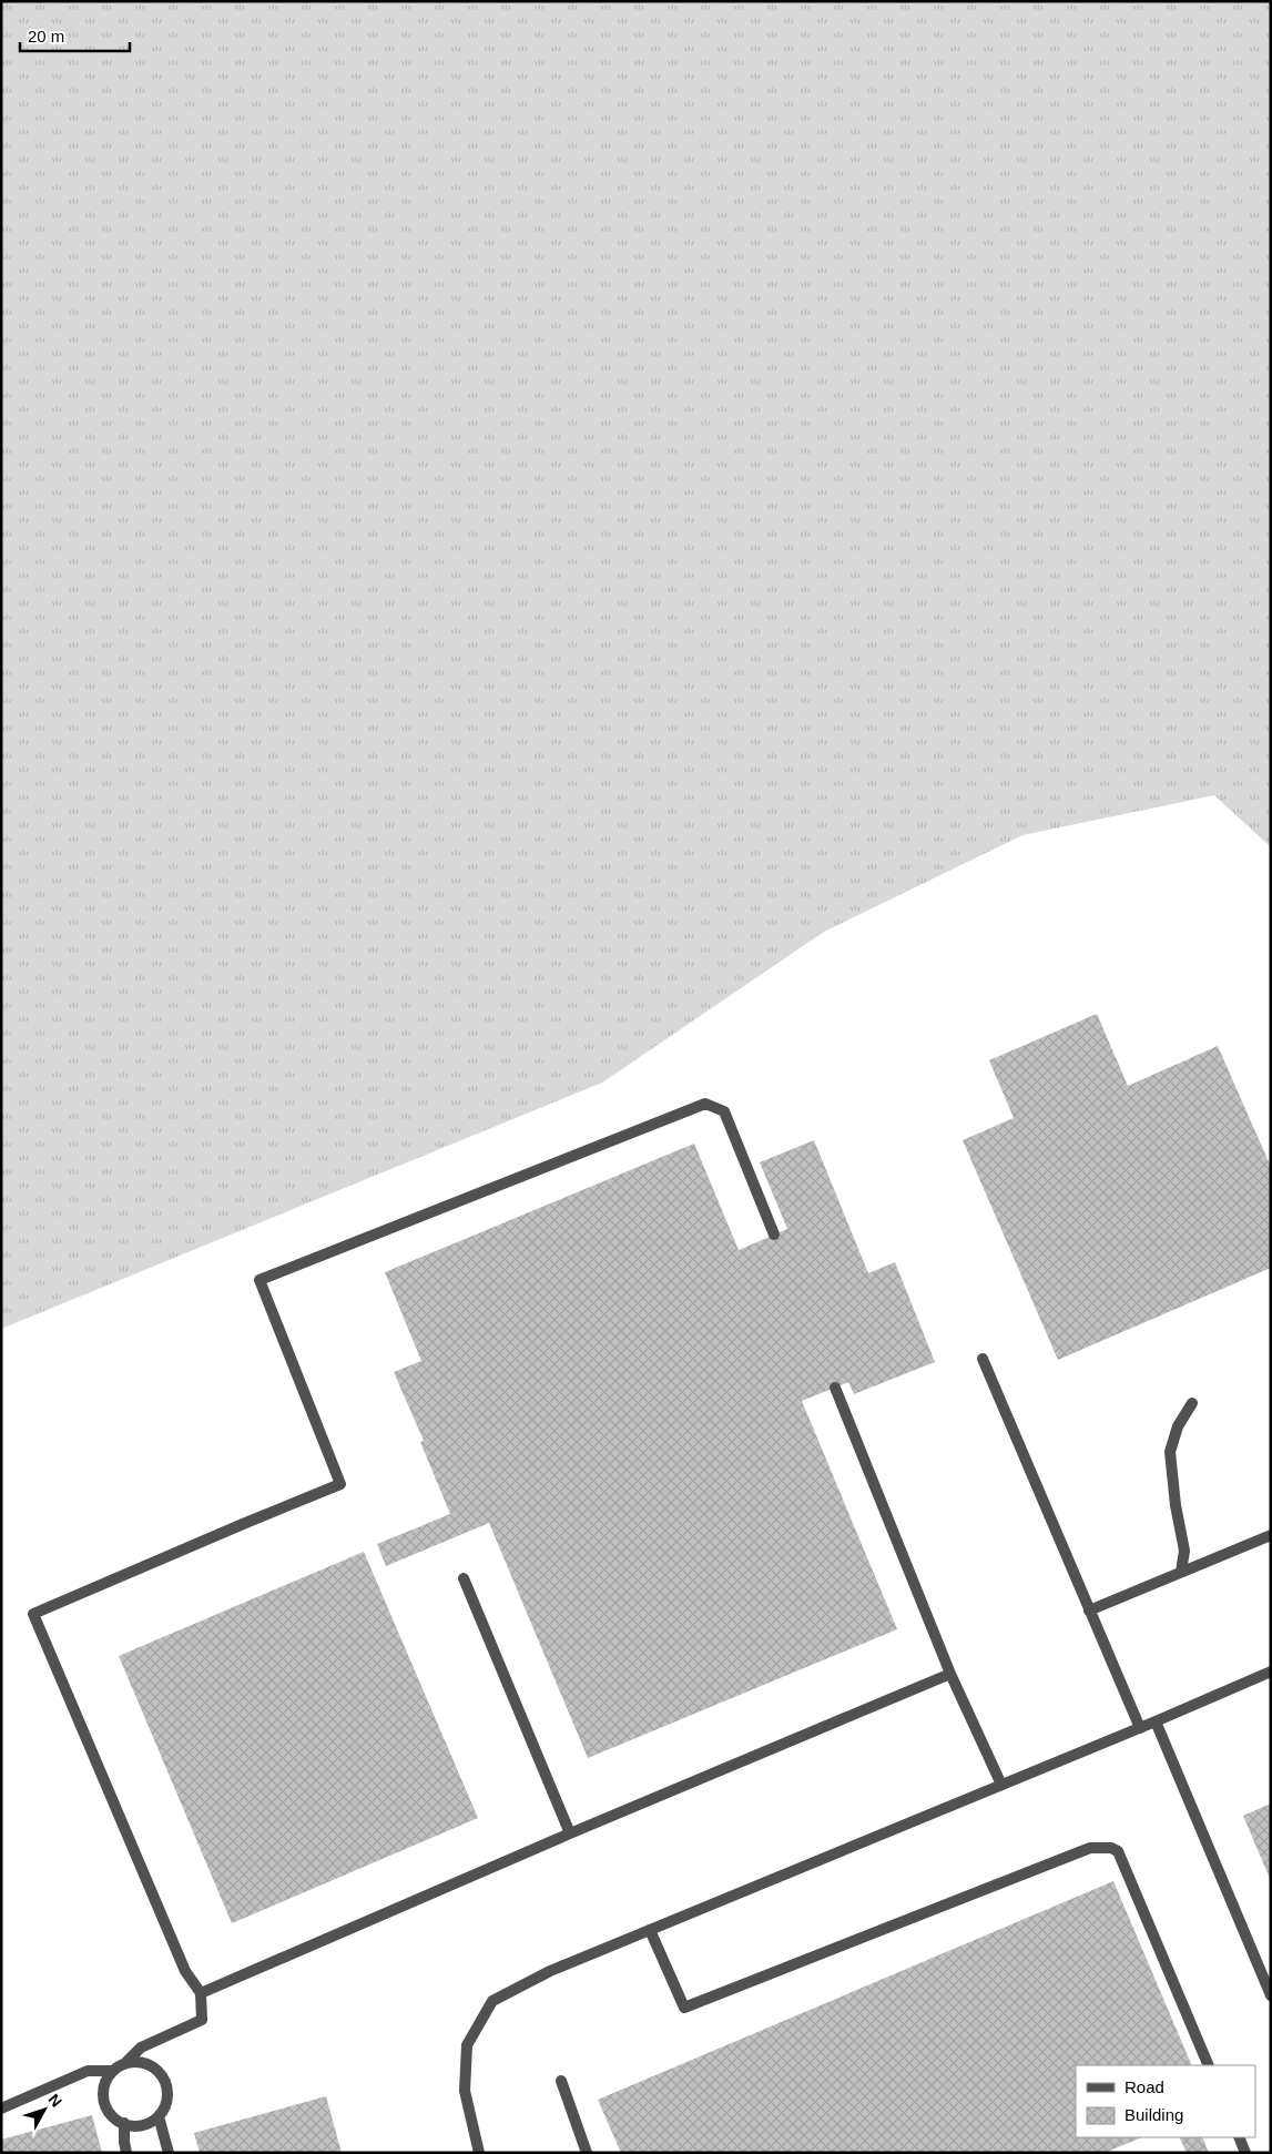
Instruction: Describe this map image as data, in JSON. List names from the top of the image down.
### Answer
{
  "legend": ["Road", "Building"],
  "scale_bar": "20 m",
  "north": "top right"
}
